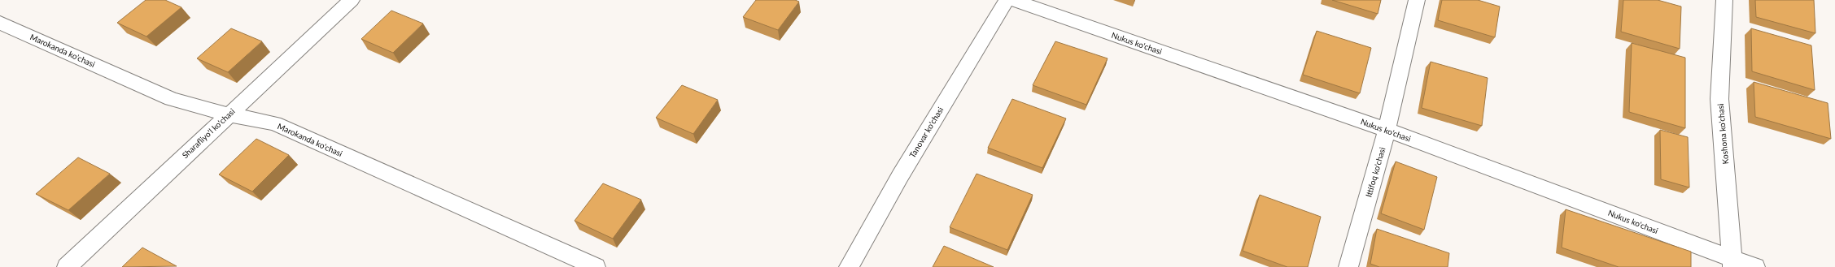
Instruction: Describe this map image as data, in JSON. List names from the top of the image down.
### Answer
{
  "streets": {
    "street": [
      "Nukus ko'chasi",
      "Marokanda ko'chasi",
      "Tanovar ko'chasi",
      "Sharafliyo'l ko'chasi",
      "Koshona ko'chasi",
      "Ittifoq ko'chasi"
    ]
  },
  "crossings": [
    ["Nukus ko'chasi", "Koshona ko'chasi"],
    ["Nukus ko'chasi", "Ittifoq ko'chasi"],
    ["Marokanda ko'chasi", "Sharafliyo'l ko'chasi"]
  ]
}
